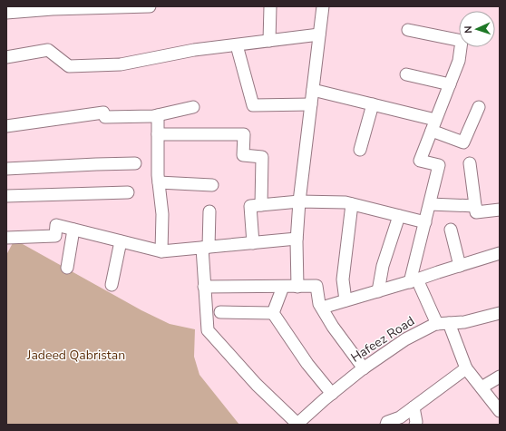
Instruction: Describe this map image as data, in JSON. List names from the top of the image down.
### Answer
{
  "streets": {
    "street": ["Hafeez Road"]
  },
  "parks": ["Jadeed Qabristan"],
  "north": "left"
}
